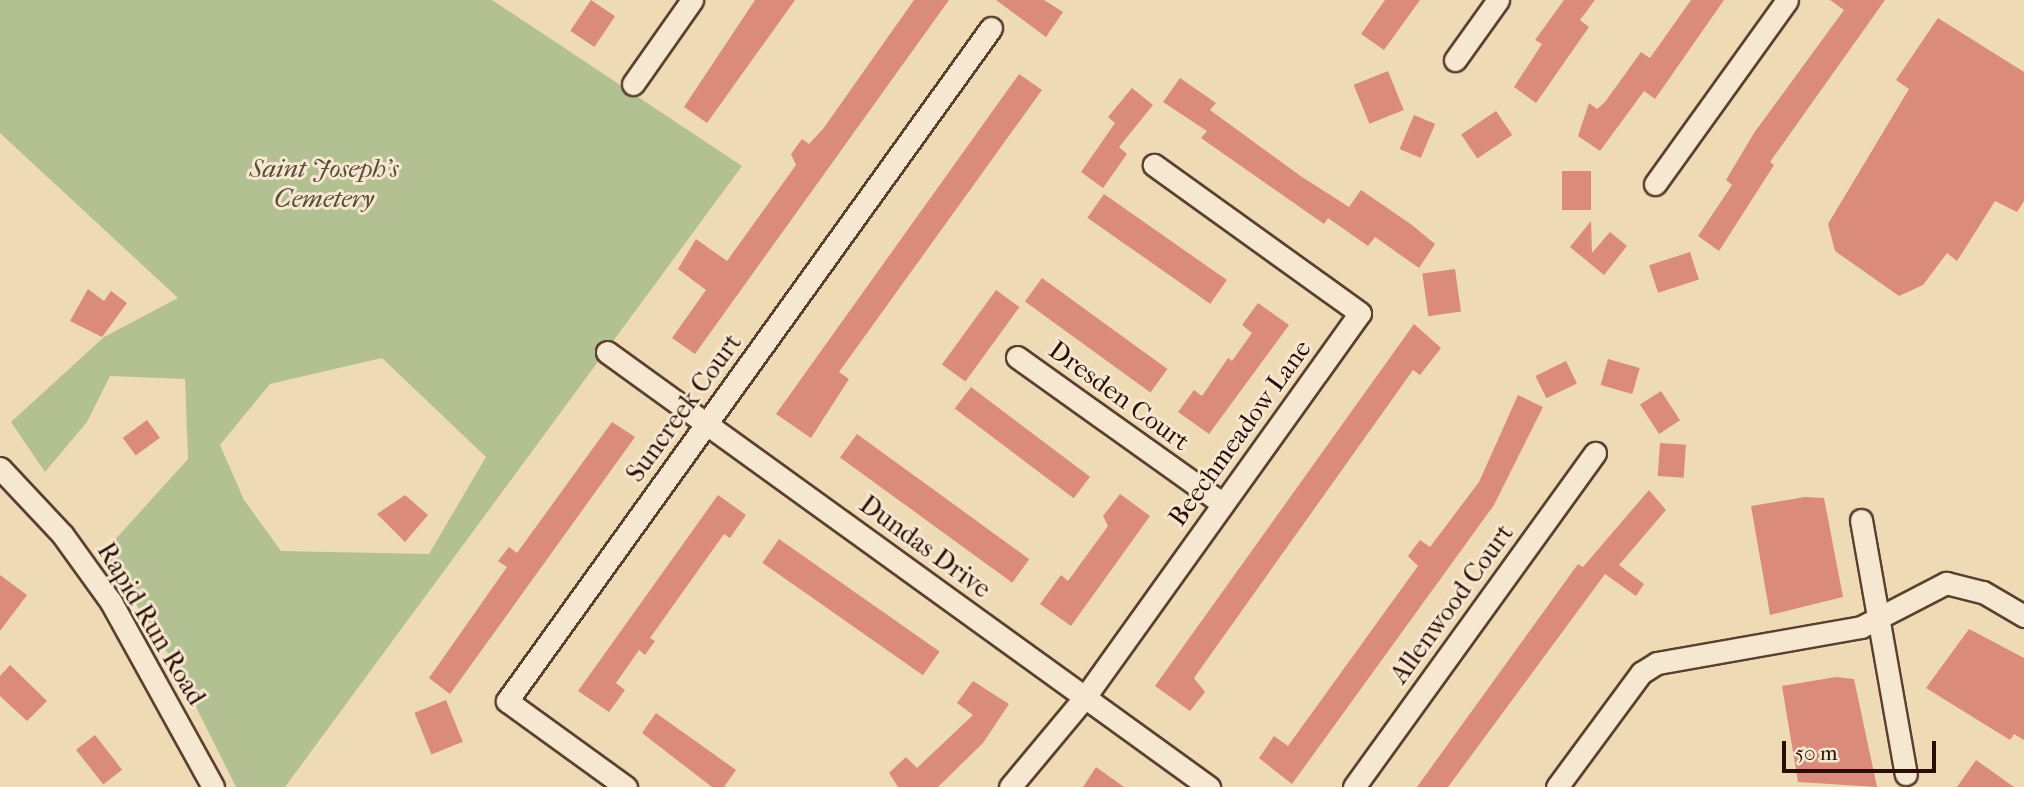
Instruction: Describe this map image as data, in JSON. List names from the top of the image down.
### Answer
{
  "streets": {
    "street": [
      "Dresden Court",
      "Suncreek Court",
      "Beechmeadow Lane",
      "Dundas Drive",
      "Allenwood Court",
      "Rapid Run Road"
    ]
  },
  "crossings": [
    ["Dresden Court", "Beechmeadow Lane"],
    ["Suncreek Court", "Dundas Drive"],
    ["Beechmeadow Lane", "Dundas Drive"]
  ],
  "parks": ["Saint Joseph’s Cemetery"],
  "scale_bar": "50 m"
}
